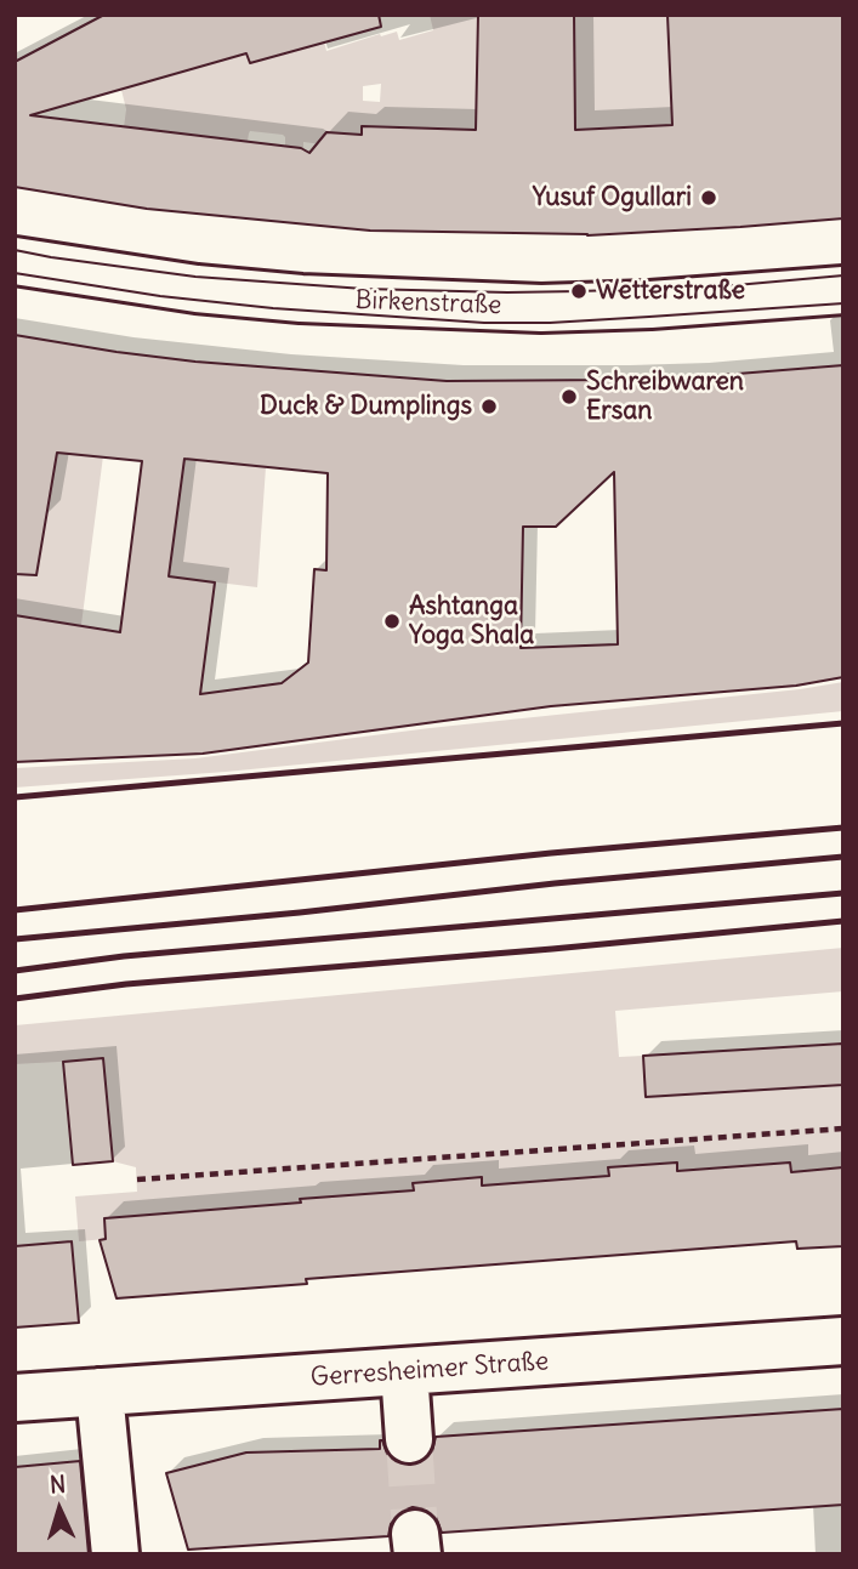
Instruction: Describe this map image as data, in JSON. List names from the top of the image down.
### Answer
{
  "streets": {
    "street": ["Birkenstraße", "Gerresheimer Straße"]
  },
  "places": [
    "Yusuf Ogullari",
    "Wetterstraße",
    "Schreibwaren Ersan",
    "Duck & Dumplings",
    "Ashtanga Yoga Shala"
  ],
  "north": "top"
}
